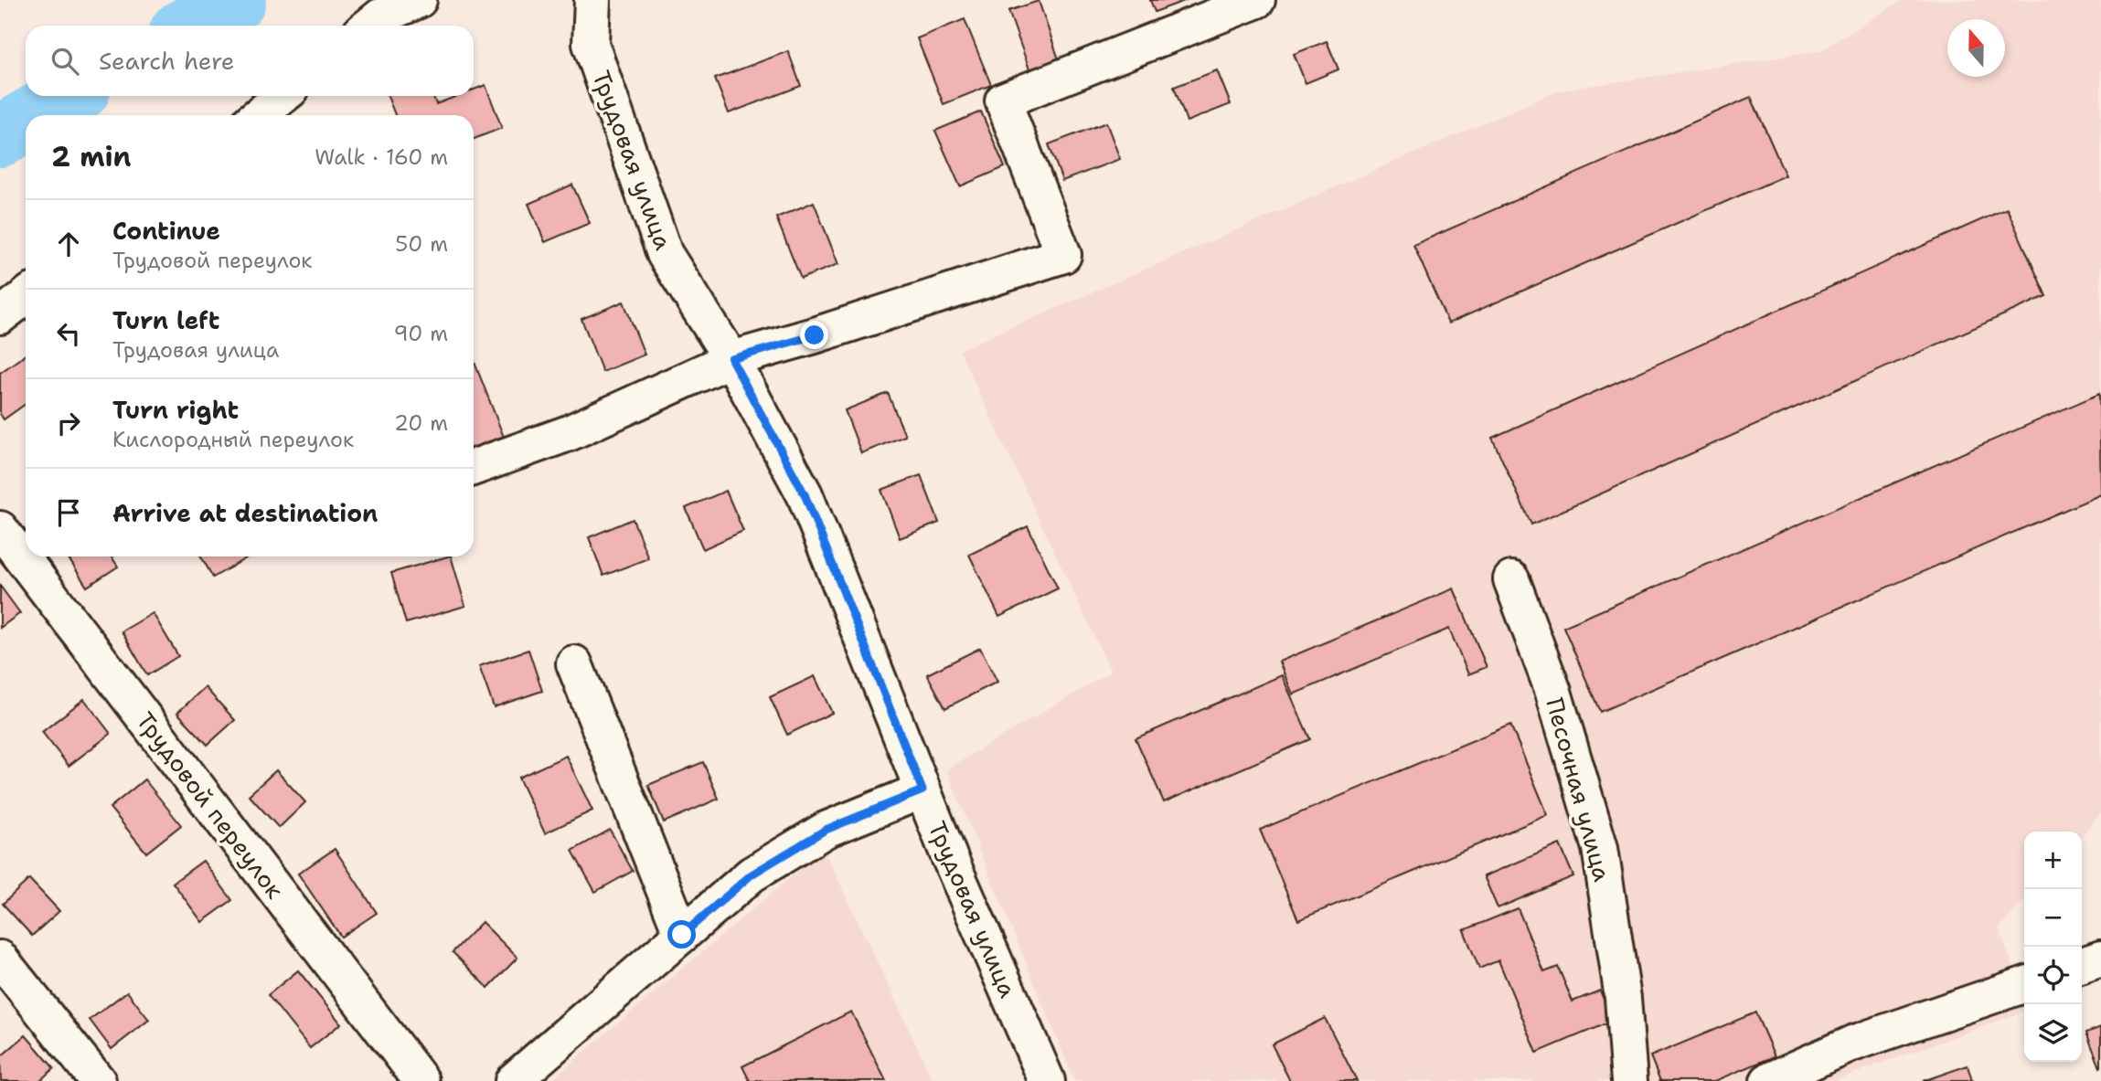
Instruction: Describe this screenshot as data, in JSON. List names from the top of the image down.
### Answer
{
  "streets": {
    "street": ["Трудовая улица", "Песочная улица", "Трудовой переулок"]
  },
  "north": "top",
  "page": {
    "search": "Search here",
    "heading": ["2 min", "Walk · 160 m"],
    "list": [
      ["Continue", "Трудовой переулок", "50 m"],
      ["Turn left", "Трудовая улица", "90 m"],
      ["Turn right", "Кислородный переулок", "20 m"],
      "Arrive at destination"
    ],
    "map_buttons": ["+", "−"]
  }
}
